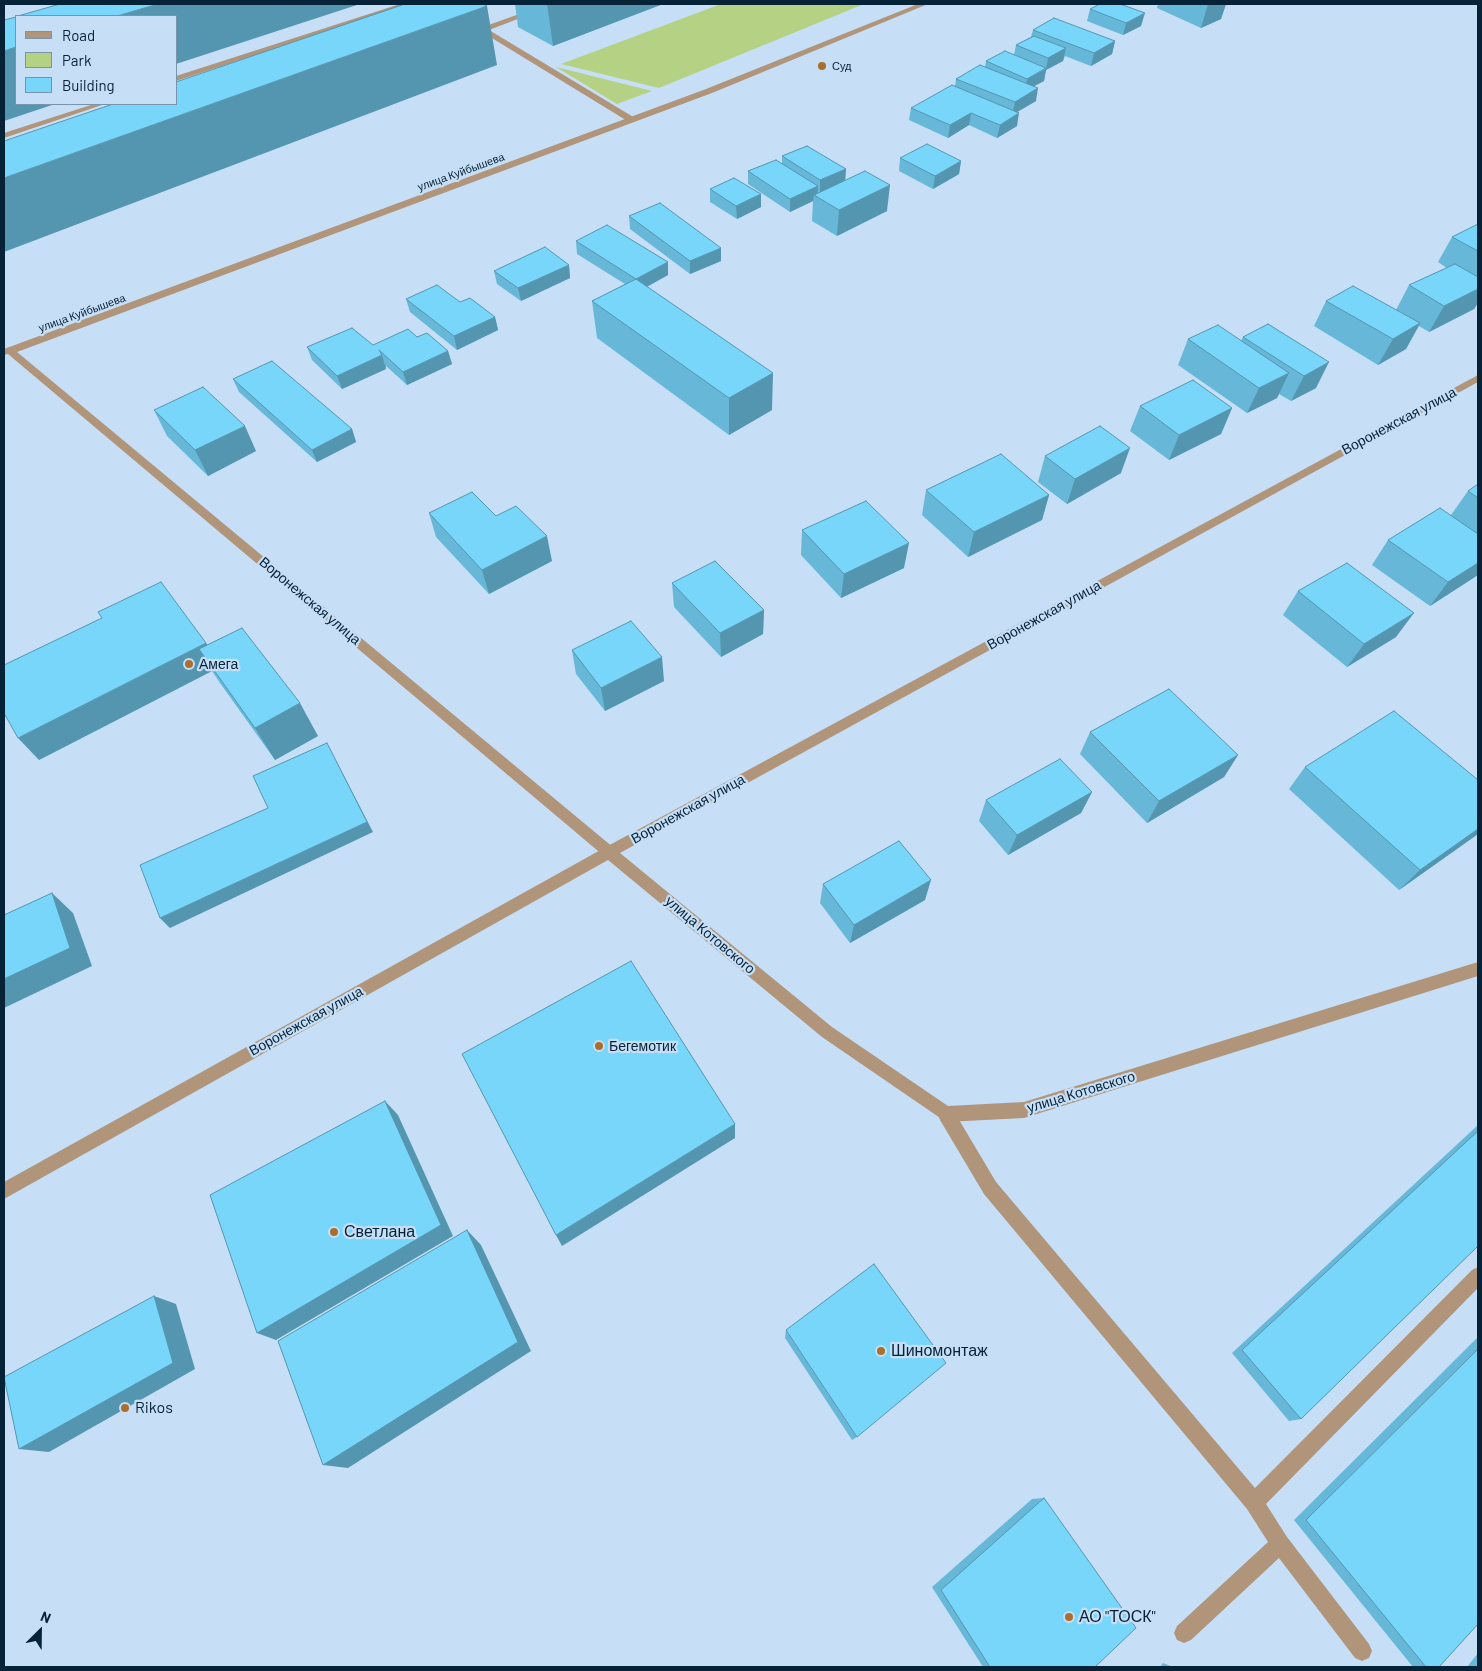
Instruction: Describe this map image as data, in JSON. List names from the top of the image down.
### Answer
{
  "streets": {
    "street": ["улица Куйбышева", "Воронежская улица", "улица Котовского"]
  },
  "crossings": [
    ["улица Куйбышева", "Воронежская улица"],
    ["Воронежская улица", "улица Котовского"]
  ],
  "places": [
    "Суд",
    "Амега",
    "Бегемотик",
    "Светлана",
    "Шиномонтаж",
    "Rikos",
    "АО \"ТОСК\""
  ],
  "legend": ["Road", "Park", "Building"],
  "north": "top right"
}
